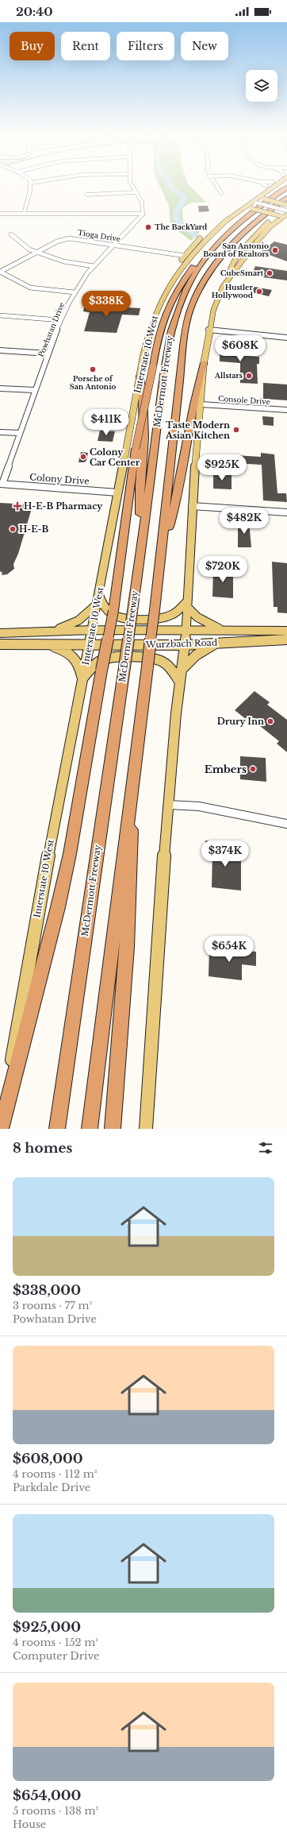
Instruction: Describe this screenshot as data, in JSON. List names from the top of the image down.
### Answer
{
  "streets": {
    "highway": ["McDermott Freeway"],
    "main road": ["Interstate 10 West", "Wurzbach Road"],
    "street": [
      "Tioga Drive",
      "Powhatan Drive",
      "Console Drive",
      "Colony Drive"
    ]
  },
  "crossings": [
    ["Tioga Drive", "Powhatan Drive"],
    ["Powhatan Drive", "Colony Drive"],
    ["Interstate 10 West", "Colony Drive"],
    ["Interstate 10 West", "Wurzbach Road"]
  ],
  "places": {
    "other": [
      "The BackYard",
      "San Antonio Board of Realtors",
      "CubeSmart",
      "Hustler Hollywood",
      "Porsche of San Antonio",
      "Allstars",
      "Taste Modern Asian Kitchen",
      "Colony Car Center",
      "H-E-B",
      "Drury Inn",
      "Embers"
    ],
    "health": ["H-E-B Pharmacy"]
  },
  "page": {
    "status": "20:40",
    "chip": [
      "Buy",
      "Rent",
      "Filters",
      "New"
    ],
    "price": [
      "$338K",
      "$608K",
      "$411K",
      "$925K",
      "$482K",
      "$720K",
      "$374K",
      "$654K"
    ],
    "heading": "8 homes",
    "list": [
      {
        "name": "$338,000",
        "note": "3 rooms · 77 m² · Powhatan Drive"
      },
      {
        "name": "$608,000",
        "note": "4 rooms · 112 m² · Parkdale Drive"
      },
      {
        "name": "$925,000",
        "note": "4 rooms · 152 m² · Computer Drive"
      },
      {
        "name": "$654,000",
        "note": "5 rooms · 138 m² · House"
      }
    ]
  }
}
